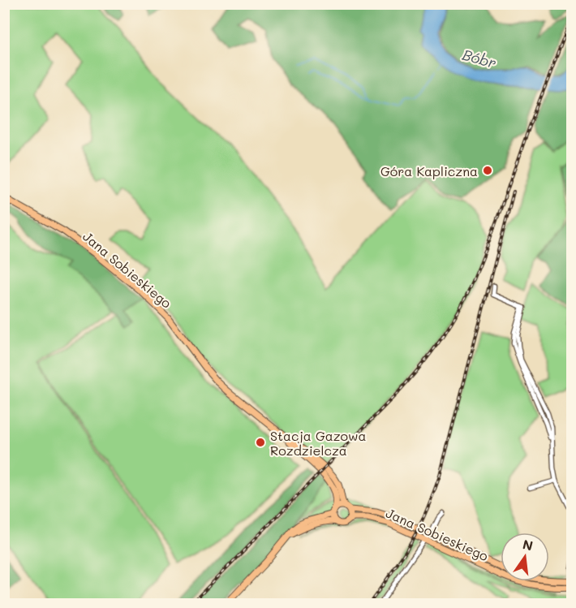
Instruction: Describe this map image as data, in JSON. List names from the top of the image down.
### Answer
{
  "streets": {
    "main road": ["Jana Sobieskiego"]
  },
  "water": ["Bóbr"],
  "places": ["Góra Kapliczna", "Stacja Gazowa Rozdzielcza"],
  "north": "top"
}
